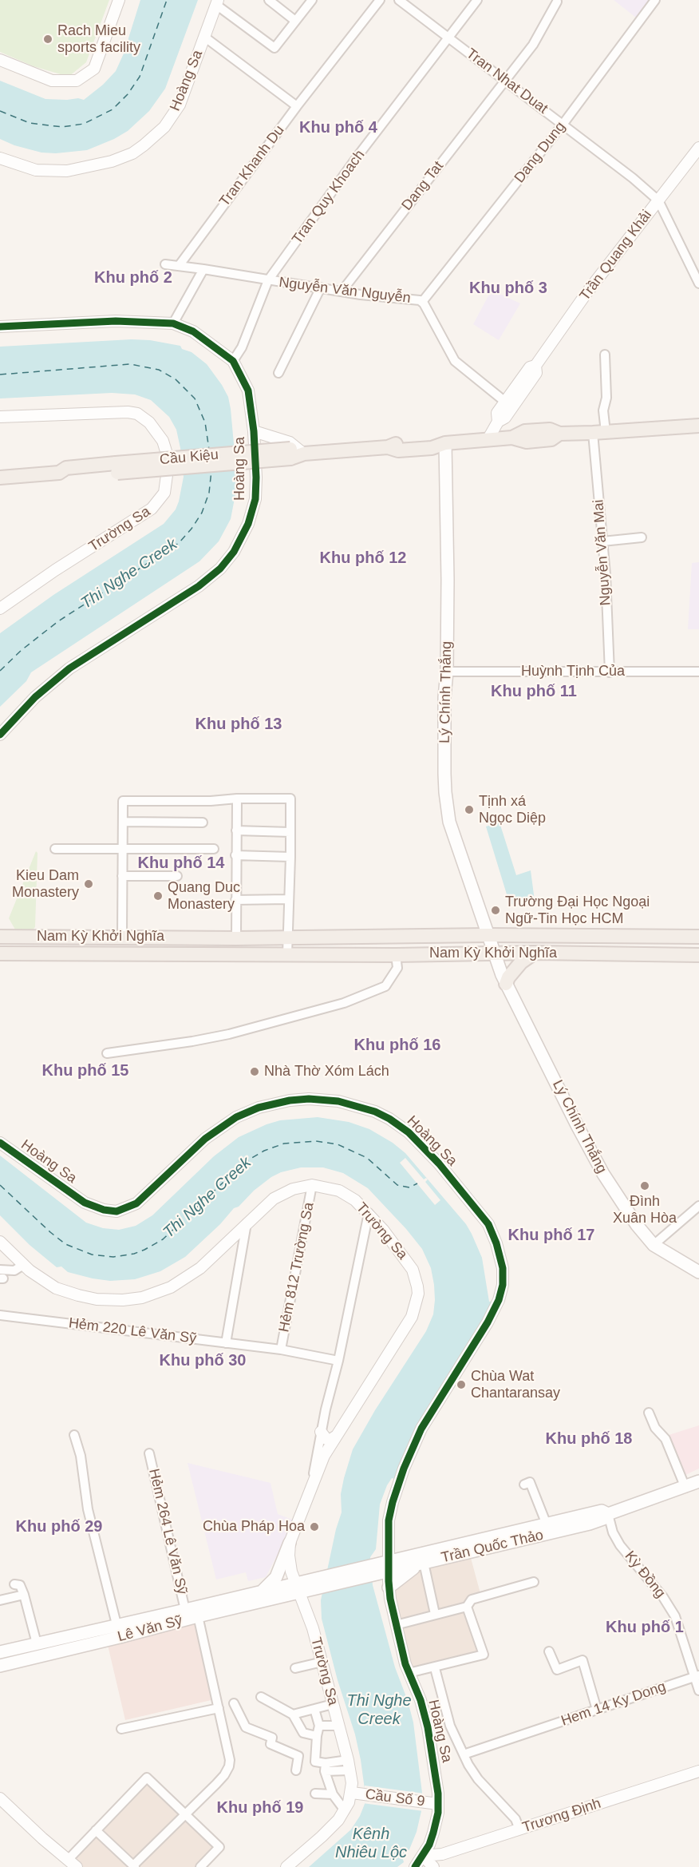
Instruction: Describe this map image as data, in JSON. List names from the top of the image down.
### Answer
{
  "streets": {
    "main road": [
      "Cầu Kiệu",
      "Lý Chính Thắng",
      "Nam Kỳ Khởi Nghĩa",
      "Trần Quốc Thảo",
      "Lê Văn Sỹ"
    ],
    "street": [
      "Hoàng Sa",
      "Tran Nhat Duat",
      "Dang Dung",
      "Tran Khanh Du",
      "Dang Tat",
      "Tran Quy Khoach",
      "Trần Quang Khải",
      "Nguyễn Văn Nguyễn",
      "Trường Sa",
      "Nguyễn Văn Mai",
      "Huỳnh Tịnh Của",
      "Hẻm 812 Trường Sa",
      "Hẻm 220 Lê Văn Sỹ",
      "Hẻm 264 Lê Văn Sỹ",
      "Kỳ Ðồng",
      "Hem 14 Ky Dong",
      "Cầu Số 9",
      "Trương Định"
    ]
  },
  "crossings": [
    ["Hoàng Sa", "Tran Quy Khoach"],
    ["Hoàng Sa", "Trần Quốc Thảo"],
    ["Hoàng Sa", "Cầu Số 9"],
    ["Hoàng Sa", "Trương Định"],
    ["Tran Nhat Duat", "Dang Dung"],
    ["Tran Nhat Duat", "Dang Tat"],
    ["Tran Nhat Duat", "Tran Quy Khoach"],
    ["Tran Nhat Duat", "Trần Quang Khải"],
    ["Dang Dung", "Nguyễn Văn Nguyễn"],
    ["Tran Khanh Du", "Nguyễn Văn Nguyễn"],
    ["Dang Tat", "Nguyễn Văn Nguyễn"],
    ["Tran Quy Khoach", "Nguyễn Văn Nguyễn"],
    ["Trần Quang Khải", "Nguyễn Văn Nguyễn"],
    ["Trần Quang Khải", "Cầu Kiệu"],
    ["Cầu Kiệu", "Nguyễn Văn Mai"],
    ["Cầu Kiệu", "Lý Chính Thắng"],
    ["Trường Sa", "Hẻm 812 Trường Sa"],
    ["Trường Sa", "Trần Quốc Thảo"],
    ["Trường Sa", "Lê Văn Sỹ"],
    ["Trường Sa", "Cầu Số 9"],
    ["Nguyễn Văn Mai", "Huỳnh Tịnh Của"],
    ["Huỳnh Tịnh Của", "Lý Chính Thắng"],
    ["Lý Chính Thắng", "Nam Kỳ Khởi Nghĩa"],
    ["Hẻm 812 Trường Sa", "Hẻm 220 Lê Văn Sỹ"],
    ["Hẻm 264 Lê Văn Sỹ", "Lê Văn Sỹ"],
    ["Trần Quốc Thảo", "Kỳ Ðồng"],
    ["Trần Quốc Thảo", "Lê Văn Sỹ"],
    ["Kỳ Ðồng", "Hem 14 Ky Dong"]
  ],
  "districts": [
    "Khu phố 4",
    "Khu phố 2",
    "Khu phố 3",
    "Khu phố 12",
    "Khu phố 11",
    "Khu phố 13",
    "Khu phố 14",
    "Khu phố 16",
    "Khu phố 15",
    "Khu phố 17",
    "Khu phố 30",
    "Khu phố 18",
    "Khu phố 29",
    "Khu phố 1",
    "Khu phố 19"
  ],
  "water": ["Thi Nghe Creek", "Kênh Nhiêu Lộc"],
  "places": [
    "Rach Mieu sports facility",
    "Tịnh xá Ngọc Diệp",
    "Kieu Dam Monastery",
    "Quang Duc Monastery",
    "Trường Đại Học Ngoại Ngữ-Tin Học HCM",
    "Nhà Thờ Xóm Lách",
    "Đình Xuân Hòa",
    "Chùa Wat Chantaransay",
    "Chùa Pháp Hoa"
  ]
}
